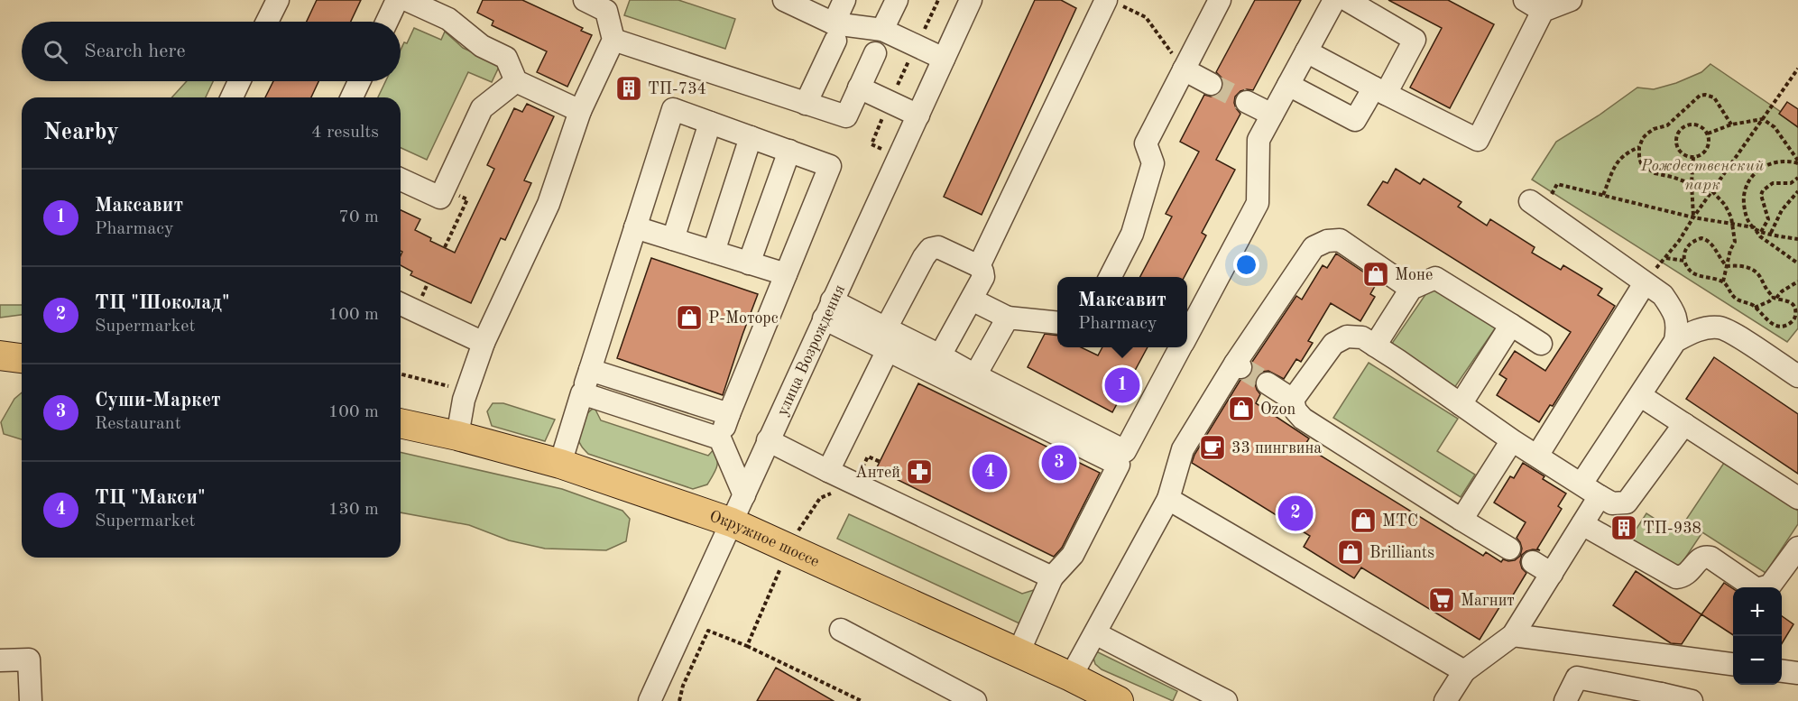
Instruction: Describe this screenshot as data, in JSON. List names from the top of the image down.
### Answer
{
  "streets": {
    "main road": ["Окружное шоссе"],
    "street": ["улица Возрождения"]
  },
  "crossings": [
    ["улица Возрождения", "Окружное шоссе"]
  ],
  "parks": ["Рождественский парк"],
  "places": {
    "building": ["ТП-734", "ТП-938"],
    "shop": [
      "Моне",
      "Р-Моторс",
      "Ozon",
      "МТС",
      "Brilliants"
    ],
    "cafe": ["33 пингвина"],
    "pharmacy": ["Антей"],
    "supermarket": ["Магнит"]
  },
  "page": {
    "search": "Search here",
    "heading": ["Nearby", "4 results"],
    "list": [
      {
        "mark": "1",
        "name": "Максавит",
        "note": "Pharmacy",
        "value": "70 m"
      },
      {
        "mark": "2",
        "name": "ТЦ \"Шоколад\"",
        "note": "Supermarket",
        "value": "100 m"
      },
      {
        "mark": "3",
        "name": "Суши-Маркет",
        "note": "Restaurant",
        "value": "100 m"
      },
      {
        "mark": "4",
        "name": "ТЦ \"Макси\"",
        "note": "Supermarket",
        "value": "130 m"
      }
    ],
    "popup": ["Максавит", "Pharmacy"],
    "pins": [
      "1",
      "3",
      "4",
      "2"
    ],
    "map_buttons": ["+", "−"]
  }
}
